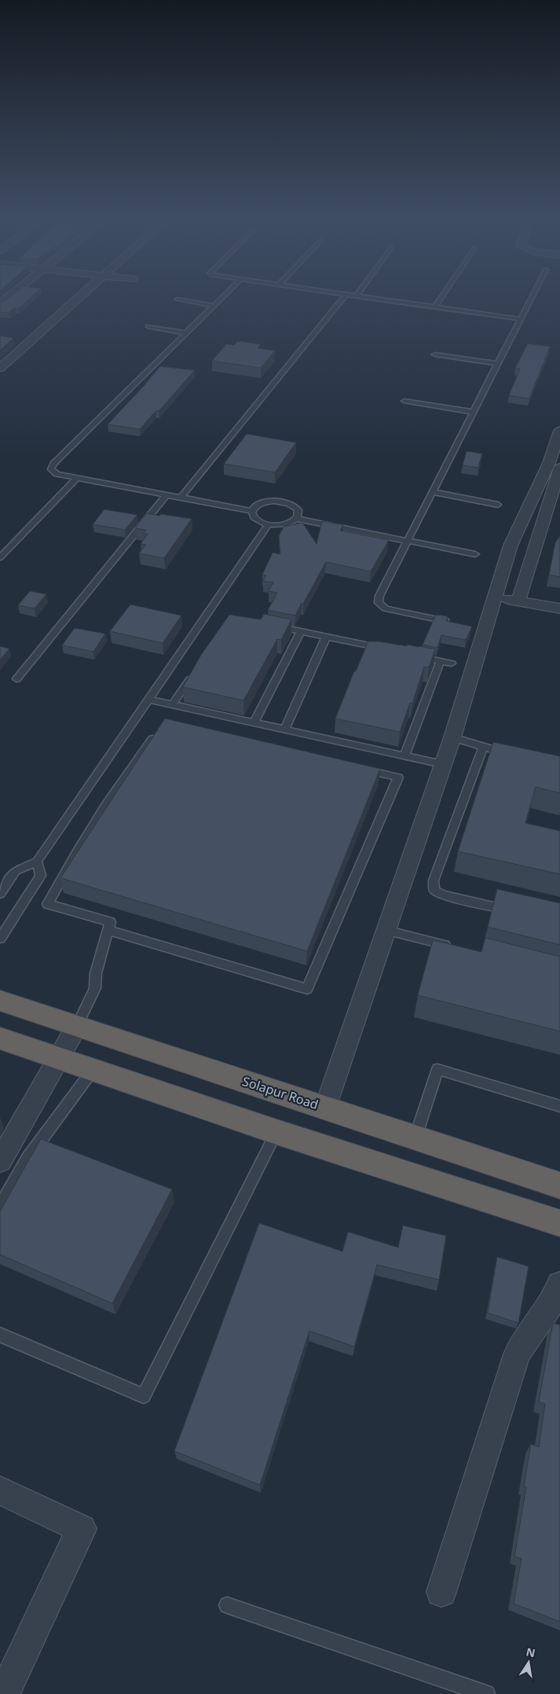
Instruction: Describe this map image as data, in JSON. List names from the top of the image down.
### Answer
{
  "streets": {
    "highway": ["Solapur Road"]
  },
  "north": "top"
}
